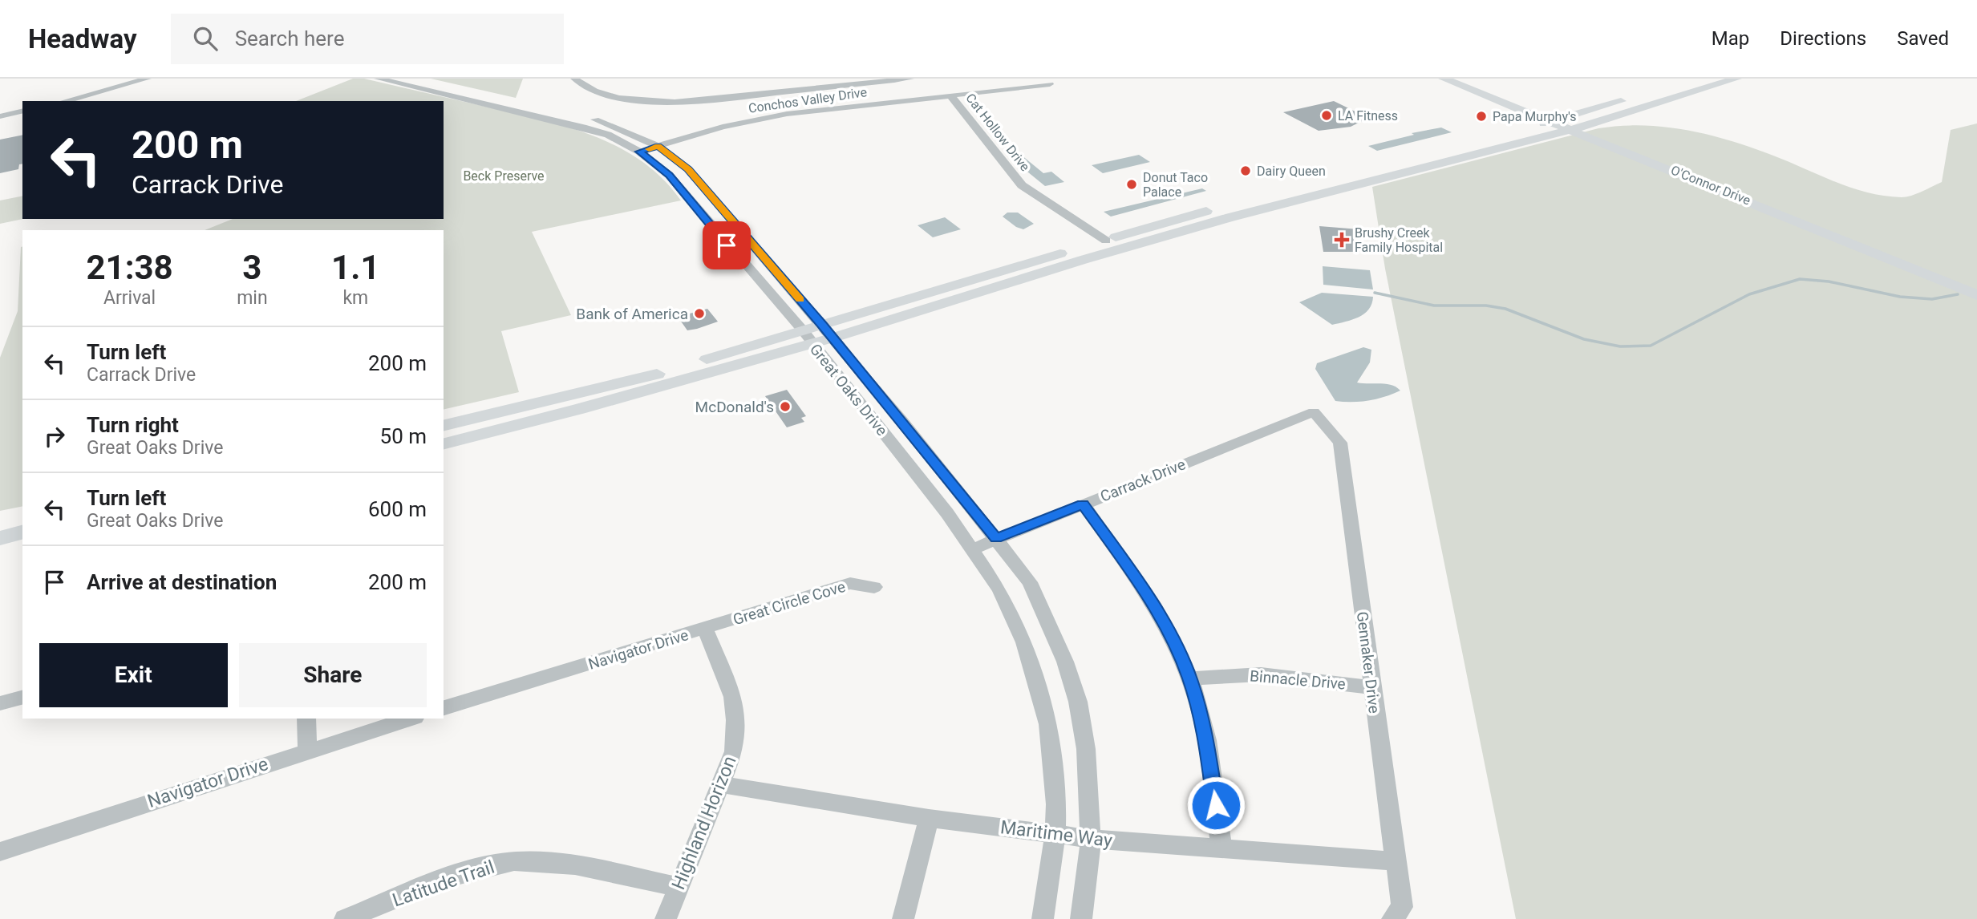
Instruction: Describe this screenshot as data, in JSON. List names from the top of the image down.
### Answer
{
  "streets": {
    "main road": ["O'Connor Drive"],
    "street": [
      "Conchos Valley Drive",
      "Cat Hollow Drive",
      "Great Oaks Drive",
      "Carrack Drive",
      "Great Circle Cove",
      "Navigator Drive",
      "Gennaker Drive",
      "Binnacle Drive",
      "Highland Horizon",
      "Maritime Way",
      "Latitude Trail"
    ]
  },
  "crossings": [
    ["Conchos Valley Drive", "Cat Hollow Drive"],
    ["Conchos Valley Drive", "Great Oaks Drive"],
    ["Great Oaks Drive", "Carrack Drive"],
    ["Great Oaks Drive", "Maritime Way"],
    ["Carrack Drive", "Gennaker Drive"],
    ["Great Circle Cove", "Navigator Drive"],
    ["Great Circle Cove", "Highland Horizon"],
    ["Navigator Drive", "Highland Horizon"],
    ["Gennaker Drive", "Binnacle Drive"],
    ["Gennaker Drive", "Maritime Way"],
    ["Highland Horizon", "Maritime Way"],
    ["Highland Horizon", "Latitude Trail"]
  ],
  "parks": ["Beck Preserve"],
  "places": {
    "other": [
      "LA Fitness",
      "Papa Murphy's",
      "Dairy Queen",
      "Donut Taco Palace",
      "Bank of America",
      "McDonald's"
    ],
    "health": ["Brushy Creek Family Hospital"]
  },
  "page": {
    "header": "Headway",
    "search": "Search here",
    "nav": ["Map", "Directions", "Saved"],
    "turn": ["200 m", "Carrack Drive"],
    "eta": [
      "21:38",
      "Arrival",
      "3",
      "min",
      "1.1",
      "km"
    ],
    "list": [
      {
        "name": "Turn left",
        "note": "Carrack Drive",
        "value": "200 m"
      },
      {
        "name": "Turn right",
        "note": "Great Oaks Drive",
        "value": "50 m"
      },
      {
        "name": "Turn left",
        "note": "Great Oaks Drive",
        "value": "600 m"
      },
      {
        "name": "Arrive at destination",
        "value": "200 m"
      }
    ],
    "buttons": ["Exit", "Share"]
  }
}
